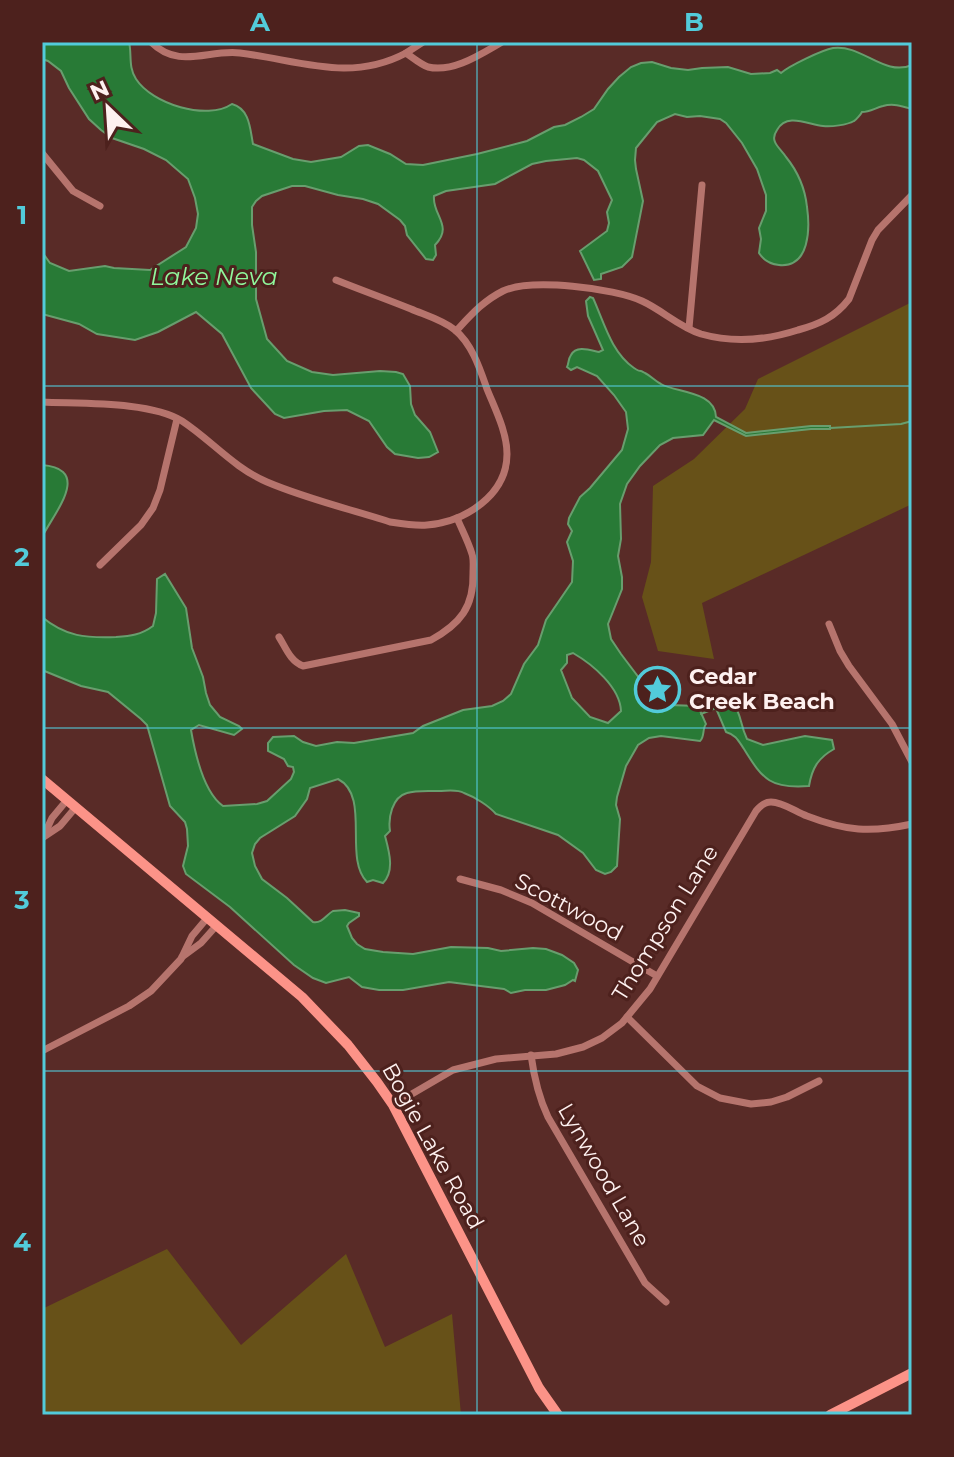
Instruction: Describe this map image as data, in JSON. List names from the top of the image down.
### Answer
{
  "streets": {
    "main road": ["Bogie Lake Road"],
    "street": ["Scottwood", "Thompson Lane", "Lynwood Lane"]
  },
  "crossings": [
    ["Scottwood", "Thompson Lane"],
    ["Thompson Lane", "Bogie Lake Road"],
    ["Thompson Lane", "Lynwood Lane"]
  ],
  "water": ["Lake Neva"],
  "places": {
    "place": ["Cedar Creek Beach"]
  },
  "north": "top left",
  "grid": {
    "columns": ["A", "B"],
    "rows": [
      "1",
      "2",
      "3",
      "4"
    ]
  }
}
